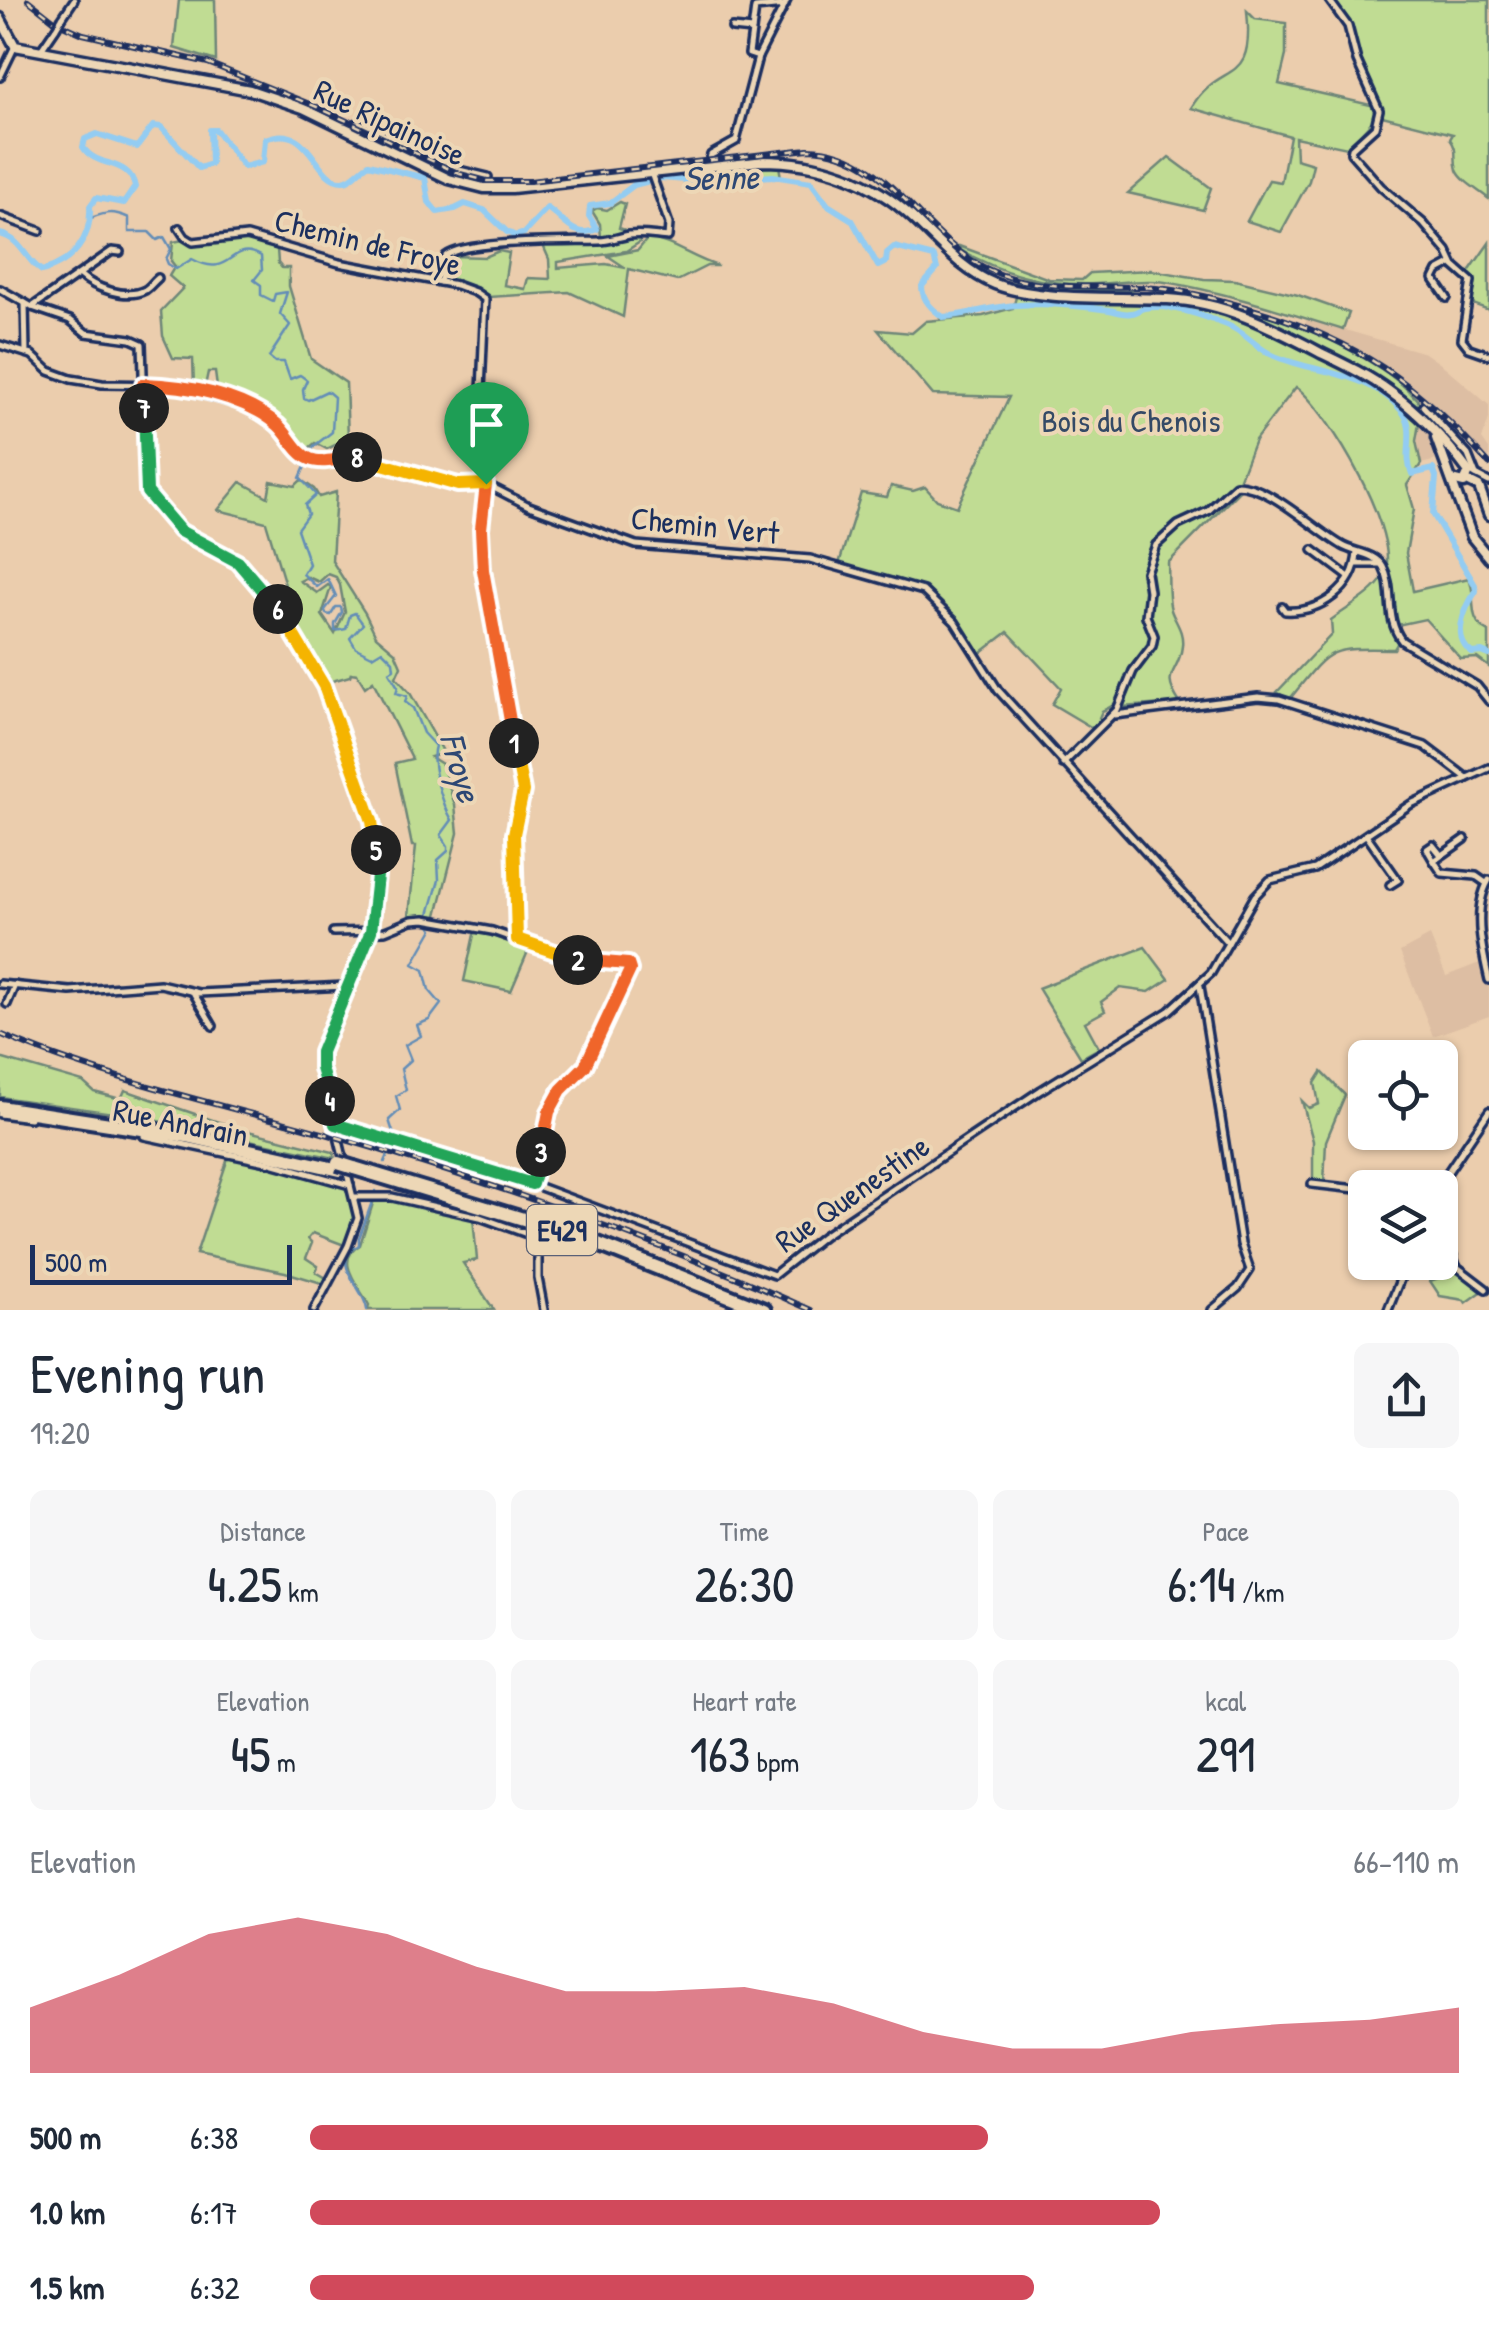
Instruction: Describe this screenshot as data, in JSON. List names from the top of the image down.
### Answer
{
  "streets": {
    "highway": ["E429"],
    "street": [
      "Rue Ripainoise",
      "Chemin de Froye",
      "Chemin Vert",
      "Rue Andrain",
      "Rue Quenestine"
    ]
  },
  "crossings": [
    ["Chemin de Froye", "Chemin Vert"],
    ["Chemin Vert", "Rue Quenestine"],
    ["Rue Andrain", "E429"]
  ],
  "water": ["Senne", "Froye"],
  "parks": ["Bois du Chenois"],
  "scale_bar": "500 m",
  "page": {
    "pins": [
      "7",
      "8",
      "6",
      "1",
      "5",
      "2",
      "4",
      "3"
    ],
    "scale": "500 m",
    "heading": ["Evening run", "19:20"],
    "stats": [
      ["Distance", "4.25 km"],
      ["Time", "26:30"],
      ["Pace", "6:14 /km"],
      ["Elevation", "45 m"],
      ["Heart rate", "163 bpm"],
      ["kcal", "291"]
    ],
    "chart": ["Elevation", "66–110 m"],
    "list": [
      {
        "name": "500 m",
        "note": "6:38"
      },
      {
        "name": "1.0 km",
        "note": "6:17"
      },
      {
        "name": "1.5 km",
        "note": "6:32"
      }
    ]
  }
}
